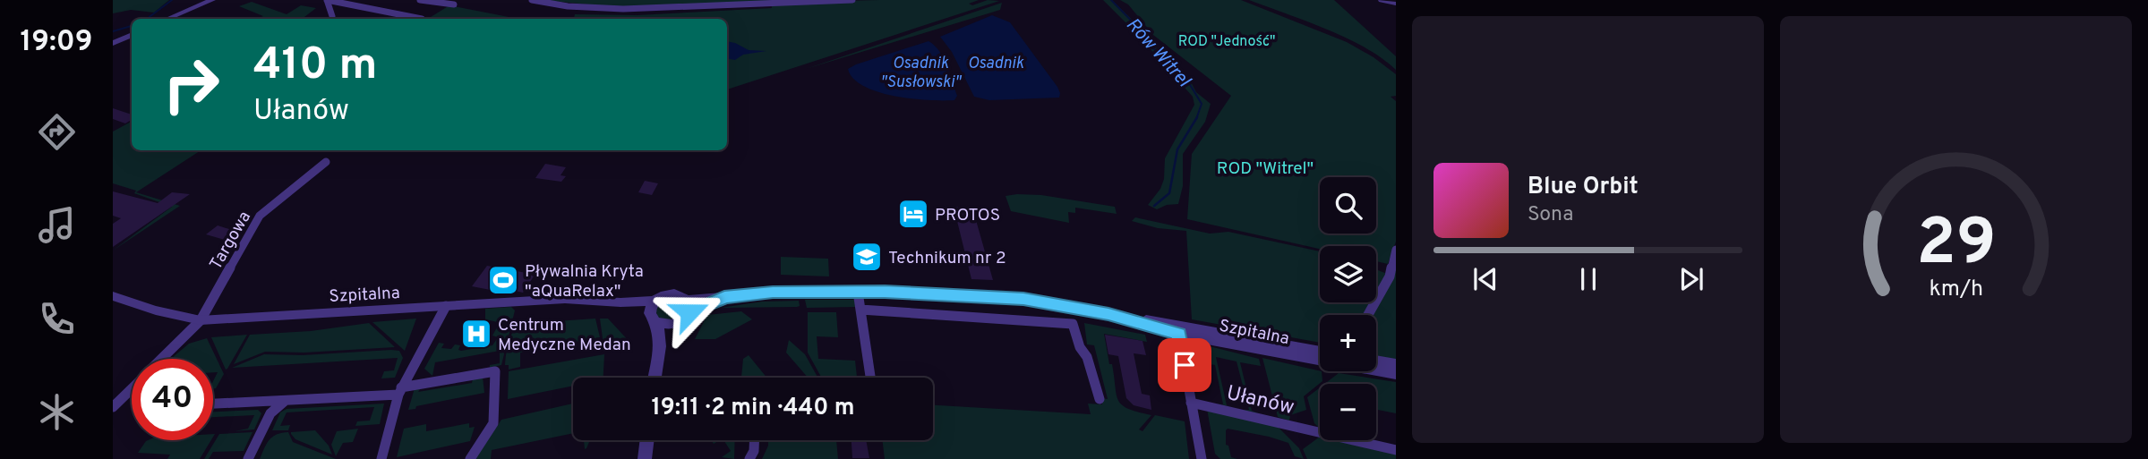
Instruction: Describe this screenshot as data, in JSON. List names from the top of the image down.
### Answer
{
  "streets": {
    "street": ["Targowa", "Szpitalna", "Ułanów"]
  },
  "crossings": [
    ["Targowa", "Szpitalna"]
  ],
  "water": ["Rów Witrel", "Osadnik \"Susłowski\"", "Osadnik"],
  "parks": ["ROD \"Jedność\"", "ROD \"Witrel\""],
  "places": {
    "hotel": ["PROTOS"],
    "school or university": ["Technikum nr 2"],
    "sports": ["Pływalnia Kryta \"aQuaRelax\""],
    "hospital": ["Centrum Medyczne Medan"]
  },
  "page": {
    "tabs": "19:09",
    "turn": ["410 m", "Ułanów"],
    "song": ["Blue Orbit", "Sona"],
    "map_buttons": ["+", "−"],
    "limit": "40",
    "trip": "19:11 · 2 min · 440 m",
    "gauge": ["29", "km/h"]
  }
}
